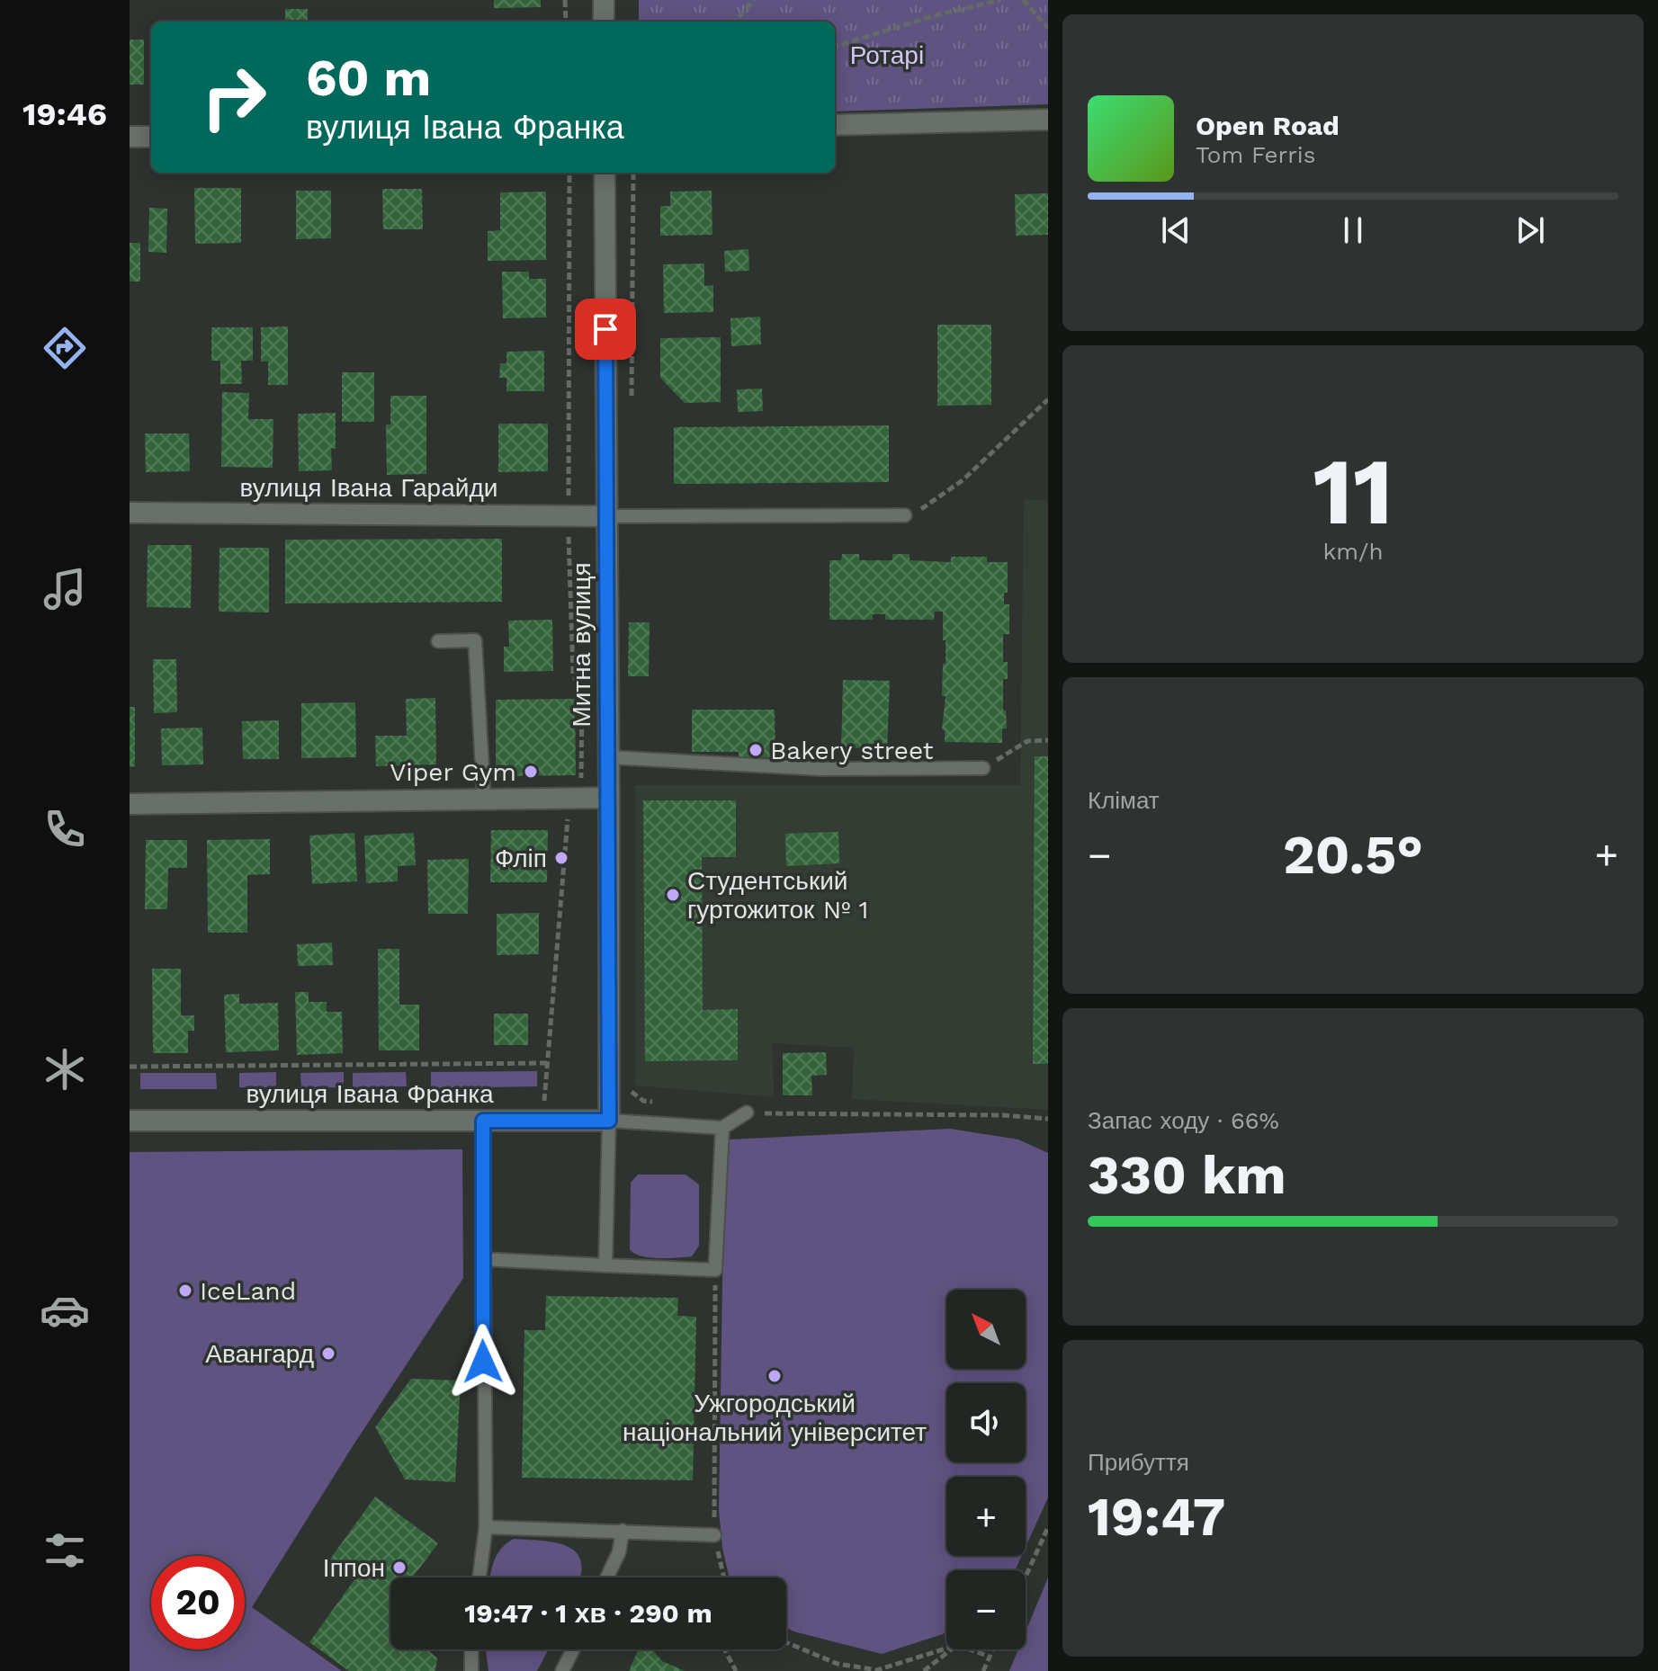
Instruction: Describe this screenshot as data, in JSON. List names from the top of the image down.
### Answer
{
  "streets": {
    "street": ["вулиця Івана Гарайди", "Митна вулиця", "вулиця Івана Франка"]
  },
  "crossings": [
    ["вулиця Івана Гарайди", "Митна вулиця"],
    ["Митна вулиця", "вулиця Івана Франка"]
  ],
  "parks": ["Ротарі"],
  "places": [
    "Bakery street",
    "Viper Gym",
    "Фліп",
    "Студентський гуртожиток № 1",
    "IceLand",
    "Авангард",
    "Ужгородський національний університет",
    "Іппон"
  ],
  "north": "top left",
  "page": {
    "tabs": "19:46",
    "turn": ["60 m", "вулиця Івана Франка"],
    "song": ["Open Road", "Tom Ferris"],
    "tile": [
      ["11", "km/h"],
      "Клімат",
      ["Запас ходу · 66%", "330 km"],
      ["Прибуття", "19:47"]
    ],
    "heat": ["−", "20.5°", "+"],
    "map_buttons": ["+", "−"],
    "limit": "20",
    "trip": "19:47 · 1 хв · 290 m"
  }
}
